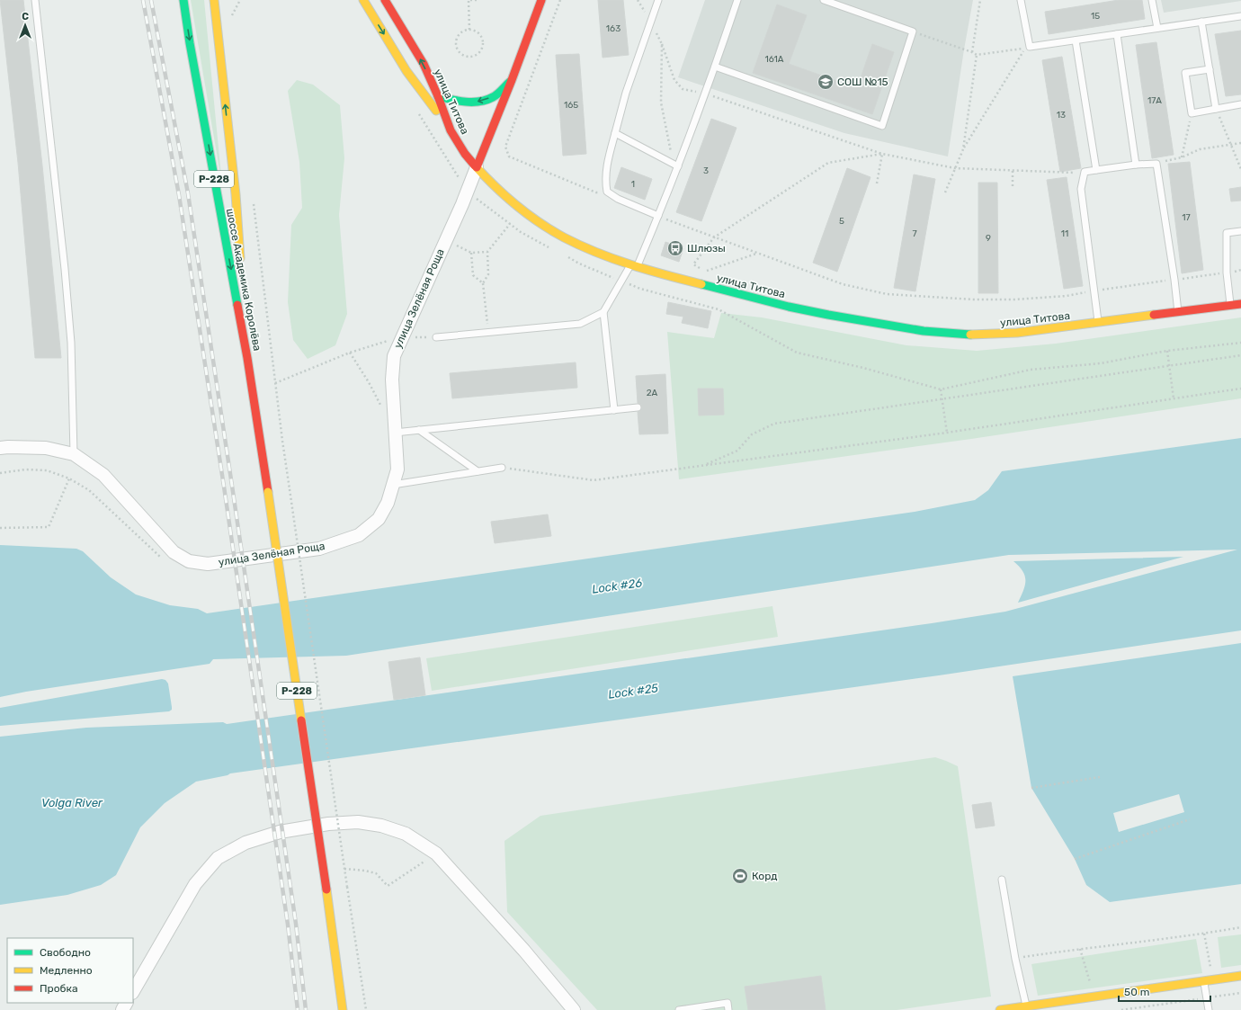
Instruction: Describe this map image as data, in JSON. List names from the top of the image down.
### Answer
{
  "streets": {
    "main road": ["улица Титова", "Р-228", "шоссе Академика Королёва"],
    "street": ["улица Зелёная Роща"]
  },
  "crossings": [
    ["улица Титова", "улица Зелёная Роща"],
    ["Р-228", "шоссе Академика Королёва"]
  ],
  "water": ["Lock #26", "Lock #25", "Volga River"],
  "places": {
    "school or university": ["СОШ №15"],
    "bus stop": ["Шлюзы"],
    "sports": ["Корд"]
  },
  "house_numbers": [
    "15",
    "163",
    "161А",
    "17А",
    "165",
    "13",
    "3",
    "1",
    "17",
    "5",
    "7",
    "11",
    "9",
    "2А"
  ],
  "legend": ["Свободно", "Медленно", "Пробка"],
  "scale_bar": "50 m",
  "north": "top"
}
